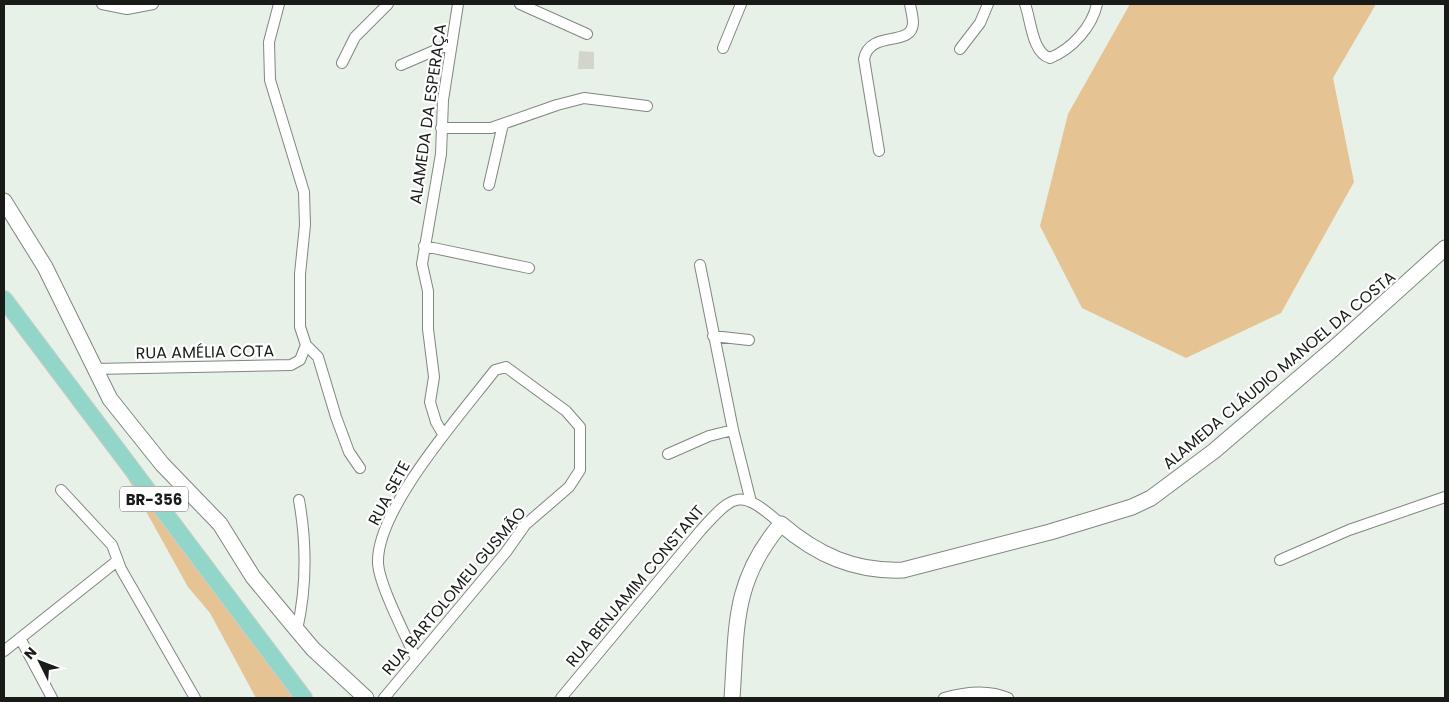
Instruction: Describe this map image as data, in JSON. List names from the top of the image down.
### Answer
{
  "streets": {
    "main road": ["BR-356"],
    "street": [
      "ALAMEDA DA ESPERAÇA",
      "RUA AMÉLIA COTA",
      "ALAMEDA CLÁUDIO MANOEL DA COSTA",
      "RUA SETE",
      "RUA BENJAMIM CONSTANT",
      "RUA BARTOLOMEU GUSMÃO"
    ]
  },
  "crossings": [
    ["ALAMEDA DA ESPERAÇA", "RUA SETE"],
    ["ALAMEDA CLÁUDIO MANOEL DA COSTA", "RUA BENJAMIM CONSTANT"],
    ["RUA SETE", "RUA BARTOLOMEU GUSMÃO"]
  ],
  "north": "top left"
}
